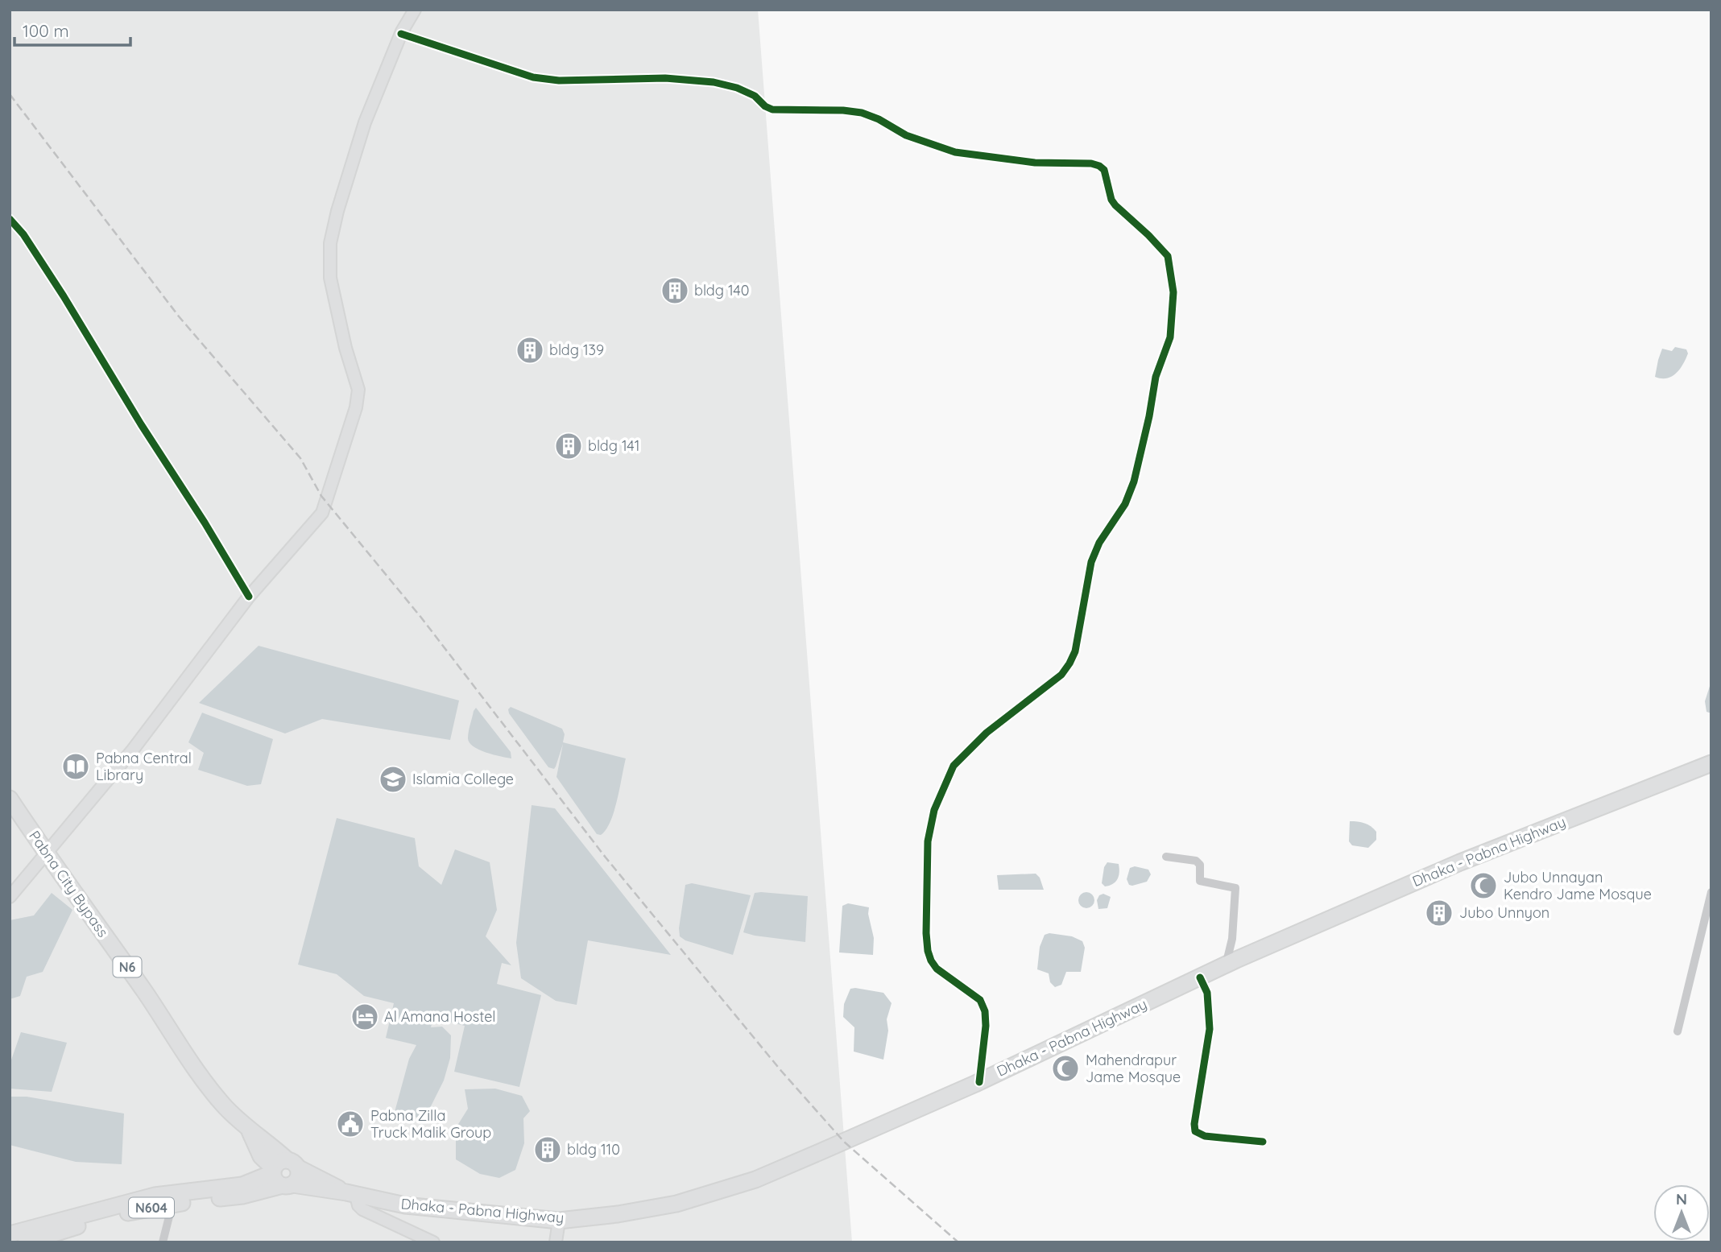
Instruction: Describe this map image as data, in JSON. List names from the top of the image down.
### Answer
{
  "streets": {
    "highway": [
      "Dhaka - Pabna Highway",
      "Pabna City Bypass",
      "N6",
      "N604"
    ]
  },
  "crossings": [
    ["Dhaka - Pabna Highway", "Pabna City Bypass"],
    ["Dhaka - Pabna Highway", "N604"],
    ["Pabna City Bypass", "N604"]
  ],
  "places": {
    "building": [
      "bldg 140",
      "bldg 139",
      "bldg 141",
      "Jubo Unnyon",
      "bldg 110"
    ],
    "library": ["Pabna Central Library"],
    "school or university": ["Islamia College"],
    "mosque": ["Jubo Unnayan Kendro Jame Mosque", "Mahendrapur Jame Mosque"],
    "hotel": ["Al Amana Hostel"],
    "public building": ["Pabna Zilla Truck Malik Group"]
  },
  "scale_bar": "100 m",
  "north": "top"
}
